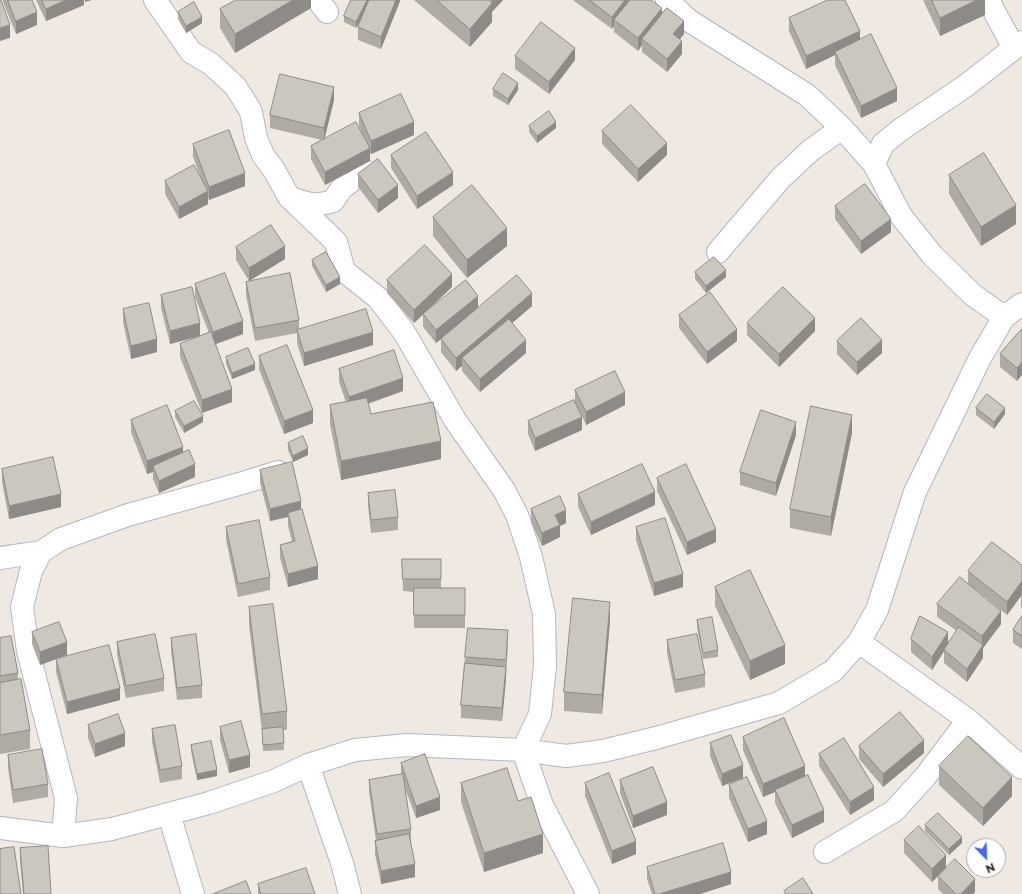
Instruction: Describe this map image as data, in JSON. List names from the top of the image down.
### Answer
{
  "north": "bottom right"
}
